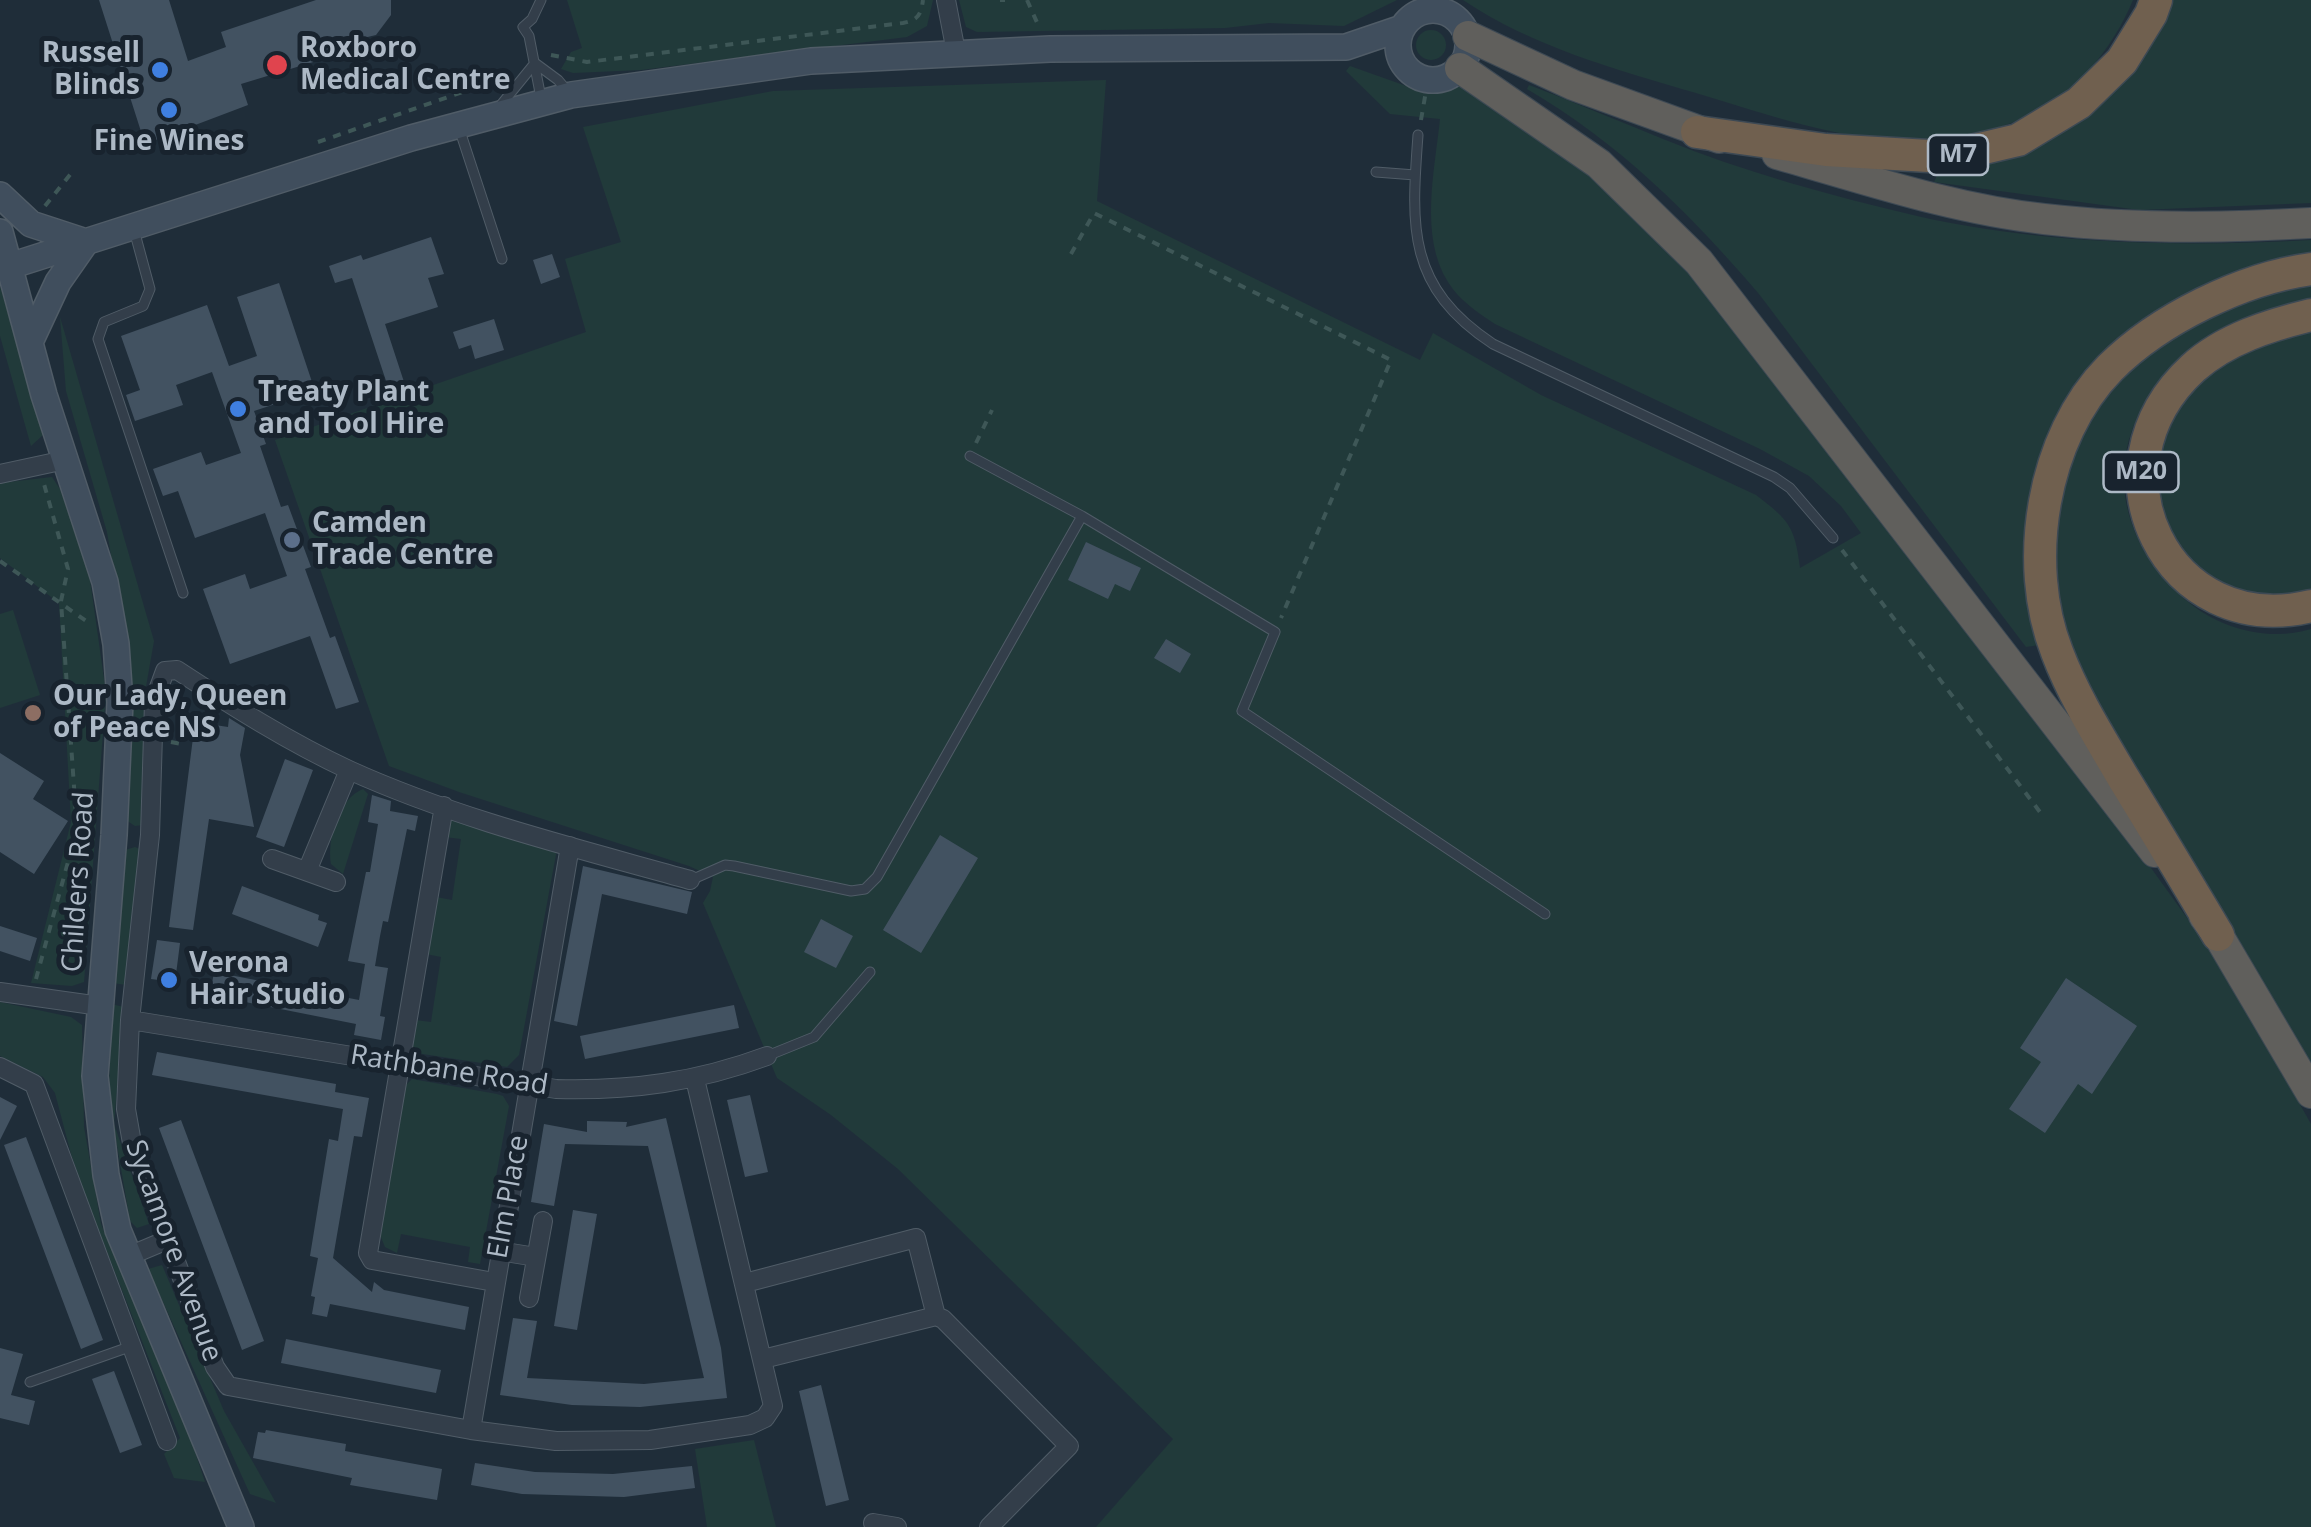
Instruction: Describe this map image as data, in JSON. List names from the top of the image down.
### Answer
{
  "streets": {
    "highway": ["M7", "M20"],
    "main road": ["Childers Road"],
    "street": ["Rathbane Road", "Elm Place", "Sycamore Avenue"]
  },
  "crossings": [
    ["Rathbane Road", "Elm Place"],
    ["Rathbane Road", "Sycamore Avenue"],
    ["Elm Place", "Sycamore Avenue"]
  ],
  "places": [
    "Roxboro Medical Centre",
    "Russell Blinds",
    "Fine Wines",
    "Treaty Plant and Tool Hire",
    "Camden Trade Centre",
    "Our Lady, Queen of Peace NS",
    "Verona Hair Studio"
  ]
}
